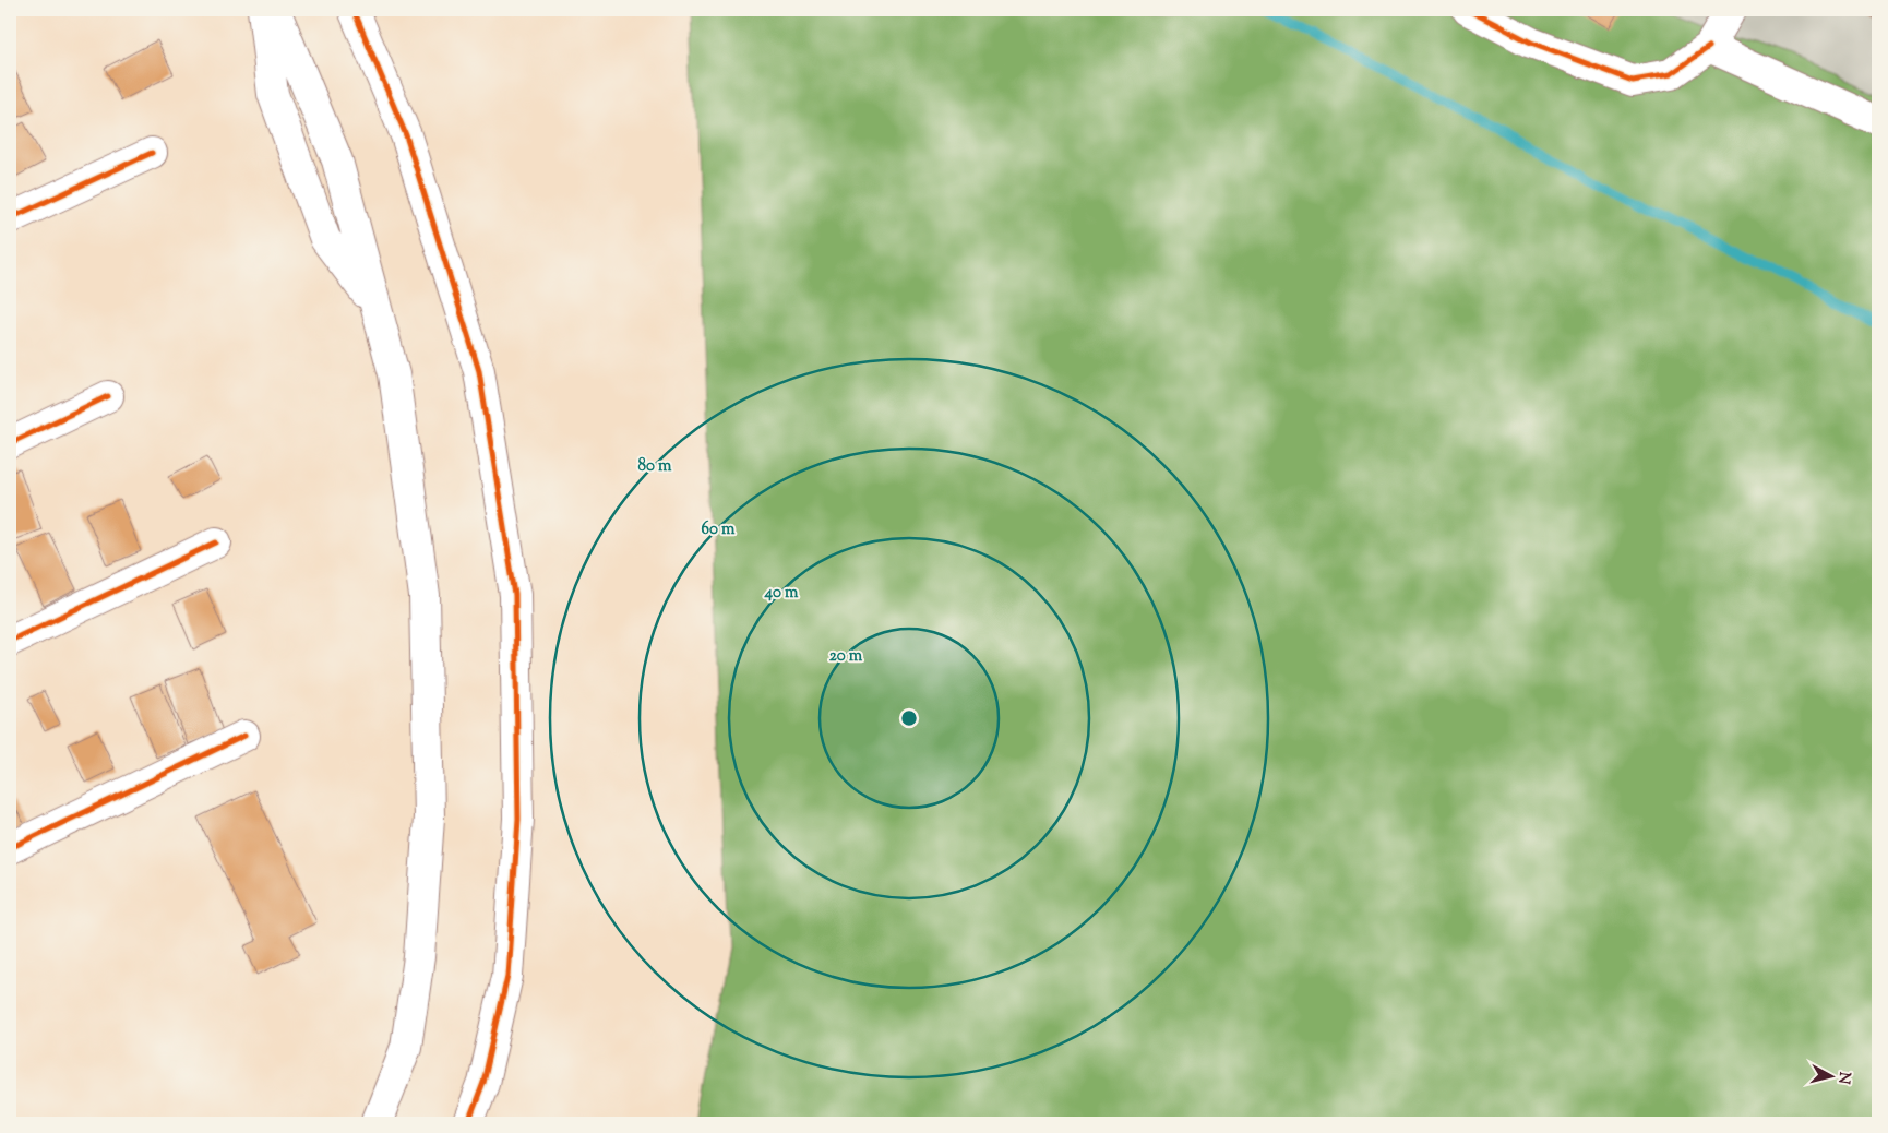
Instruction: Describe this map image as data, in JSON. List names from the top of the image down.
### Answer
{
  "north": "right",
  "rings": [
    "80 m",
    "60 m",
    "40 m",
    "20 m"
  ]
}
